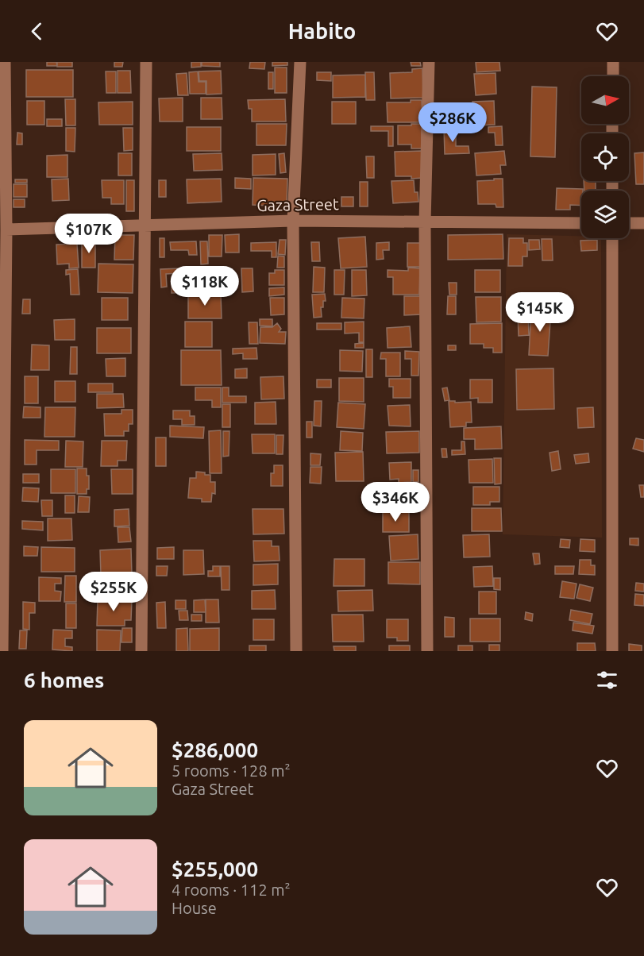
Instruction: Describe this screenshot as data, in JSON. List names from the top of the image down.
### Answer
{
  "streets": {
    "street": ["Gaza Street"]
  },
  "north": "right",
  "page": {
    "header": "Habito",
    "price": [
      "$286K",
      "$107K",
      "$118K",
      "$145K",
      "$346K",
      "$255K"
    ],
    "heading": "6 homes",
    "list": [
      {
        "name": "$286,000",
        "note": "5 rooms · 128 m² · Gaza Street"
      },
      {
        "name": "$255,000",
        "note": "4 rooms · 112 m² · House"
      }
    ]
  }
}
